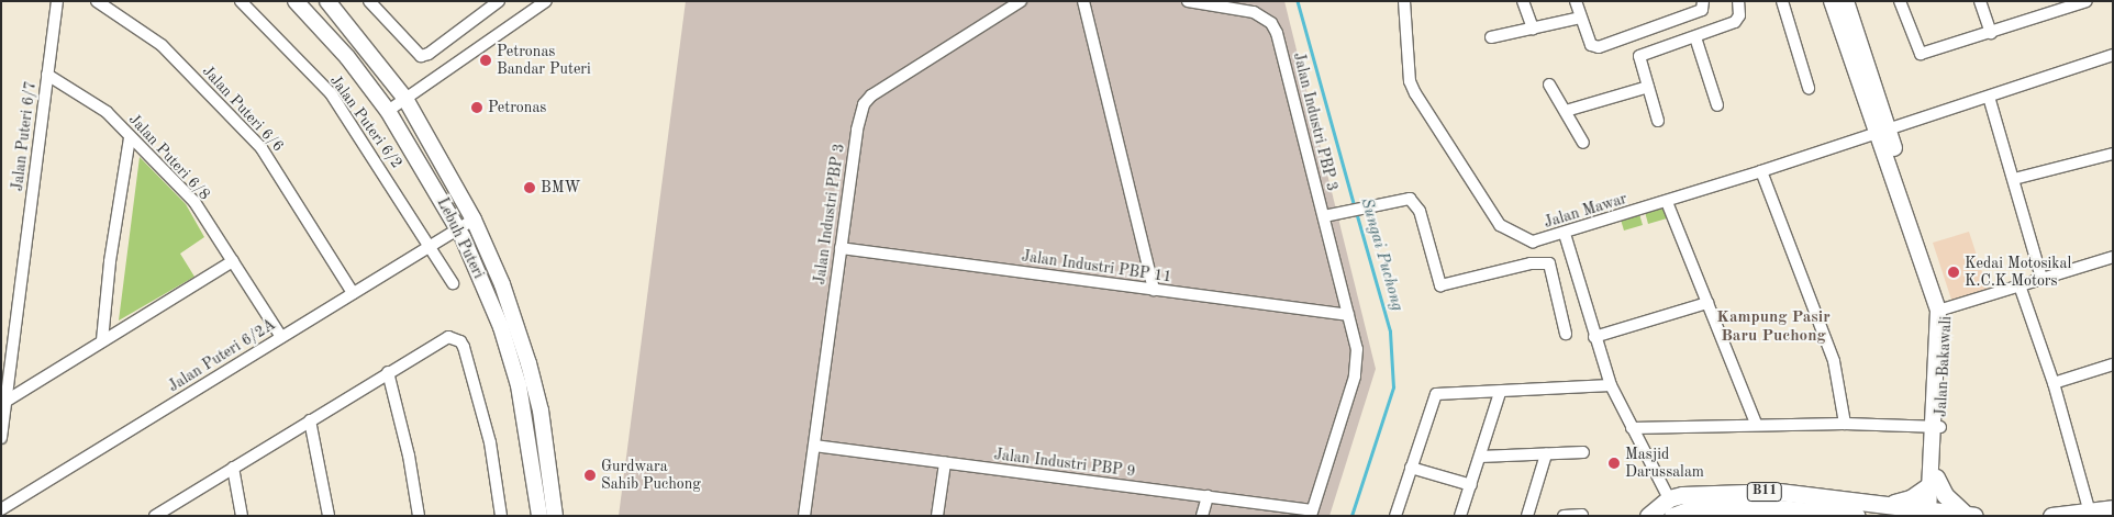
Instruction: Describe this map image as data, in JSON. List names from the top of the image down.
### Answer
{
  "streets": {
    "main road": ["Lebuh Puteri", "Jalan Bakawali", "B11"],
    "street": [
      "Jalan Puteri 6/6",
      "Jalan Puteri 6/2",
      "Jalan Industri PBP 3",
      "Jalan Puteri 6/7",
      "Jalan Puteri 6/8",
      "Jalan Mawar",
      "Jalan Industri PBP 11",
      "Jalan Puteri 6/2A",
      "Jalan Industri PBP 9"
    ]
  },
  "crossings": [
    ["Jalan Puteri 6/6", "Jalan Puteri 6/2A"],
    ["Jalan Puteri 6/2", "Jalan Puteri 6/2A"],
    ["Jalan Industri PBP 3", "Jalan Industri PBP 11"],
    ["Jalan Industri PBP 3", "Jalan Industri PBP 9"],
    ["Jalan Puteri 6/7", "Jalan Puteri 6/8"],
    ["Jalan Puteri 6/8", "Jalan Puteri 6/2A"],
    ["Jalan Mawar", "Jalan Bakawali"],
    ["Lebuh Puteri", "Jalan Puteri 6/2A"],
    ["Jalan Bakawali", "B11"]
  ],
  "districts": ["Kampung Pasir Baru Puchong"],
  "water": ["Sungai Puchong"],
  "places": [
    "Petronas Bandar Puteri",
    "Petronas",
    "BMW",
    "Kedai Motosikal K.C.K Motors",
    "Masjid Darussalam",
    "Gurdwara Sahib Puchong"
  ]
}
